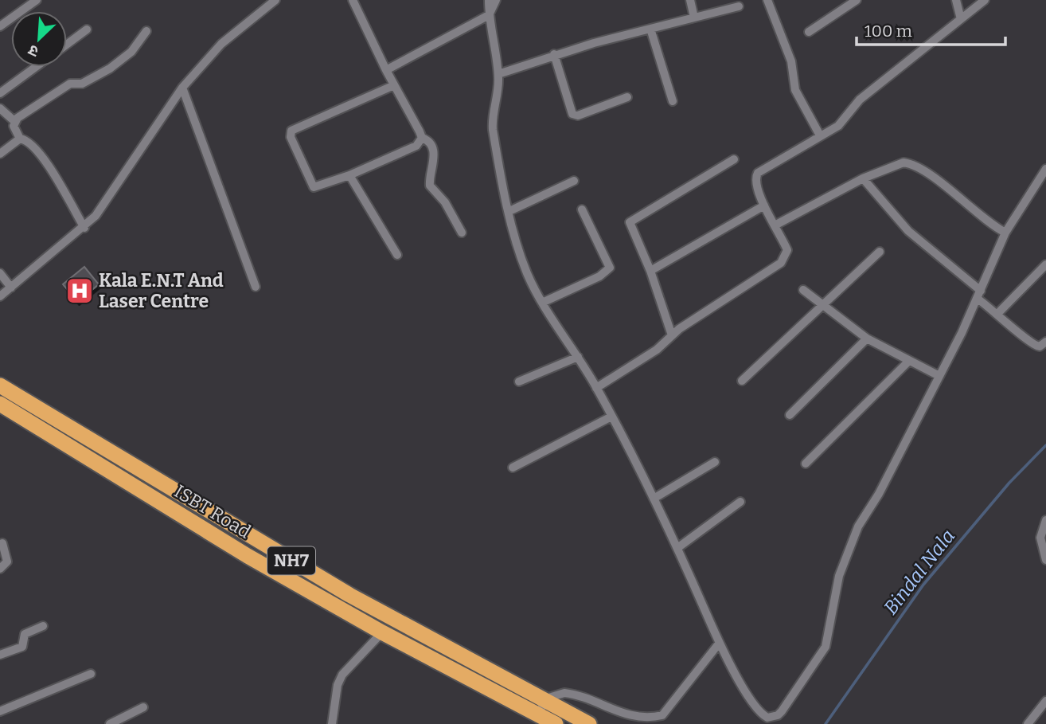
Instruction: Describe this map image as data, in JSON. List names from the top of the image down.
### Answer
{
  "streets": {
    "highway": ["ISBT Road", "NH7"]
  },
  "water": ["Bindal Nala"],
  "places": {
    "hospital": ["Kala E.N.T And Laser Centre"]
  },
  "scale_bar": "100 m",
  "north": "bottom left"
}
